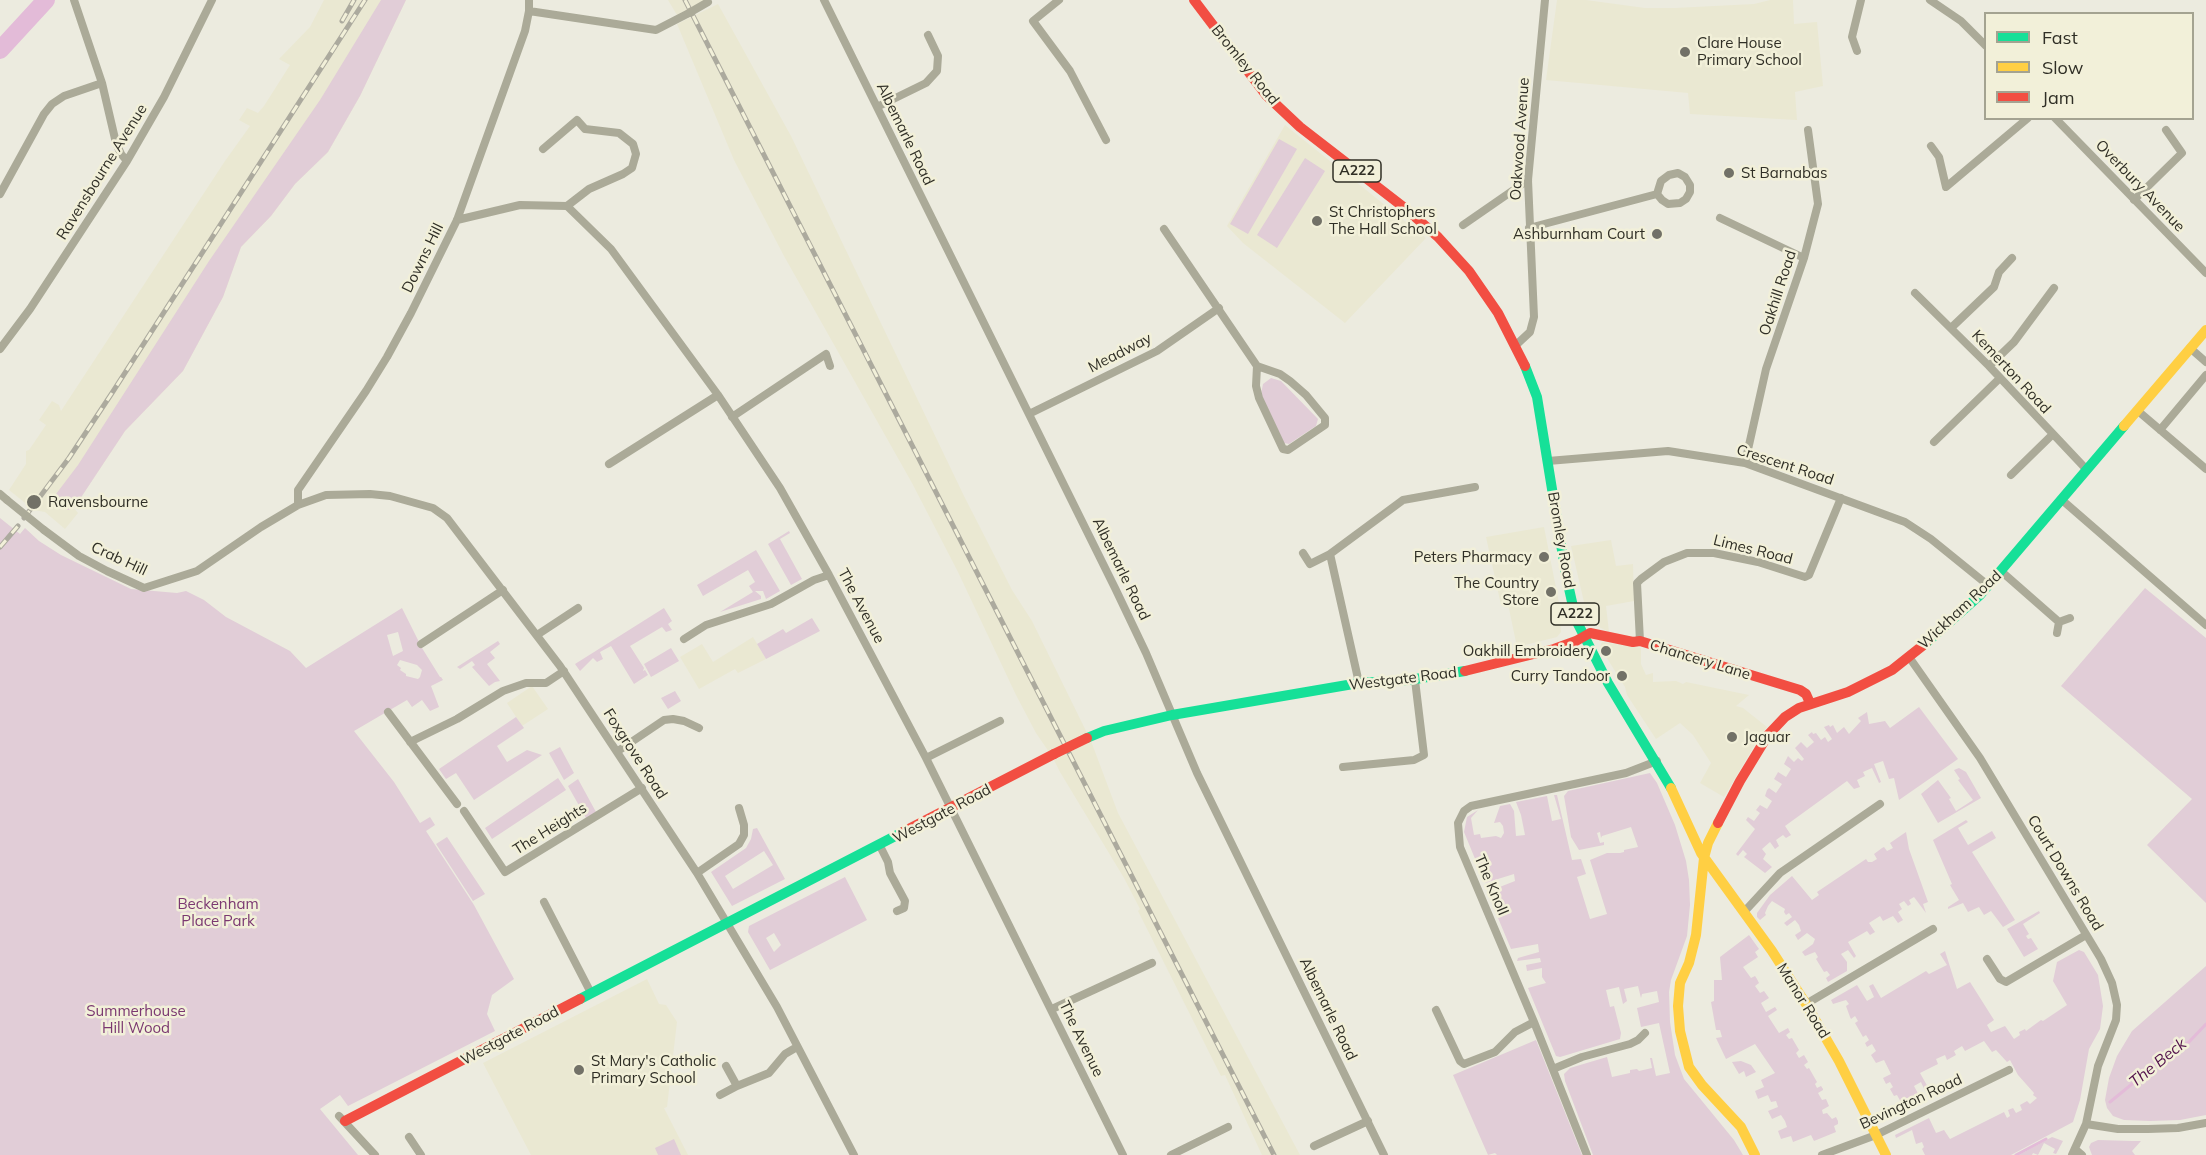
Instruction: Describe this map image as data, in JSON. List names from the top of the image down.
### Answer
{
  "streets": {
    "main road": [
      "Bromley Road",
      "A222",
      "Wickham Road",
      "Chancery Lane",
      "Westgate Road",
      "Manor Road"
    ],
    "street": [
      "Albemarle Road",
      "Oakwood Avenue",
      "Ravensbourne Avenue",
      "Overbury Avenue",
      "Downs Hill",
      "Oakhill Road",
      "Meadway",
      "Kemerton Road",
      "Crescent Road",
      "Limes Road",
      "Crab Hill",
      "The Avenue",
      "Foxgrove Road",
      "The Heights",
      "Court Downs Road",
      "The Knoll",
      "Bevington Road"
    ]
  },
  "crossings": [
    ["Bromley Road", "Oakwood Avenue"],
    ["Bromley Road", "Crescent Road"],
    ["Bromley Road", "Wickham Road"],
    ["Bromley Road", "Chancery Lane"],
    ["Bromley Road", "Westgate Road"],
    ["Bromley Road", "The Knoll"],
    ["Bromley Road", "Manor Road"],
    ["Albemarle Road", "Meadway"],
    ["Albemarle Road", "Westgate Road"],
    ["Downs Hill", "Crab Hill"],
    ["Downs Hill", "Foxgrove Road"],
    ["Oakhill Road", "Crescent Road"],
    ["Kemerton Road", "Wickham Road"],
    ["Crescent Road", "Limes Road"],
    ["Crescent Road", "Wickham Road"],
    ["Limes Road", "Chancery Lane"],
    ["Crab Hill", "Foxgrove Road"],
    ["The Avenue", "Westgate Road"],
    ["Wickham Road", "Chancery Lane"],
    ["Wickham Road", "Court Downs Road"],
    ["Wickham Road", "Manor Road"],
    ["Chancery Lane", "Westgate Road"],
    ["Westgate Road", "Foxgrove Road"],
    ["Foxgrove Road", "The Heights"],
    ["Manor Road", "Bevington Road"]
  ],
  "water": ["The Beck"],
  "parks": ["Beckenham Place Park", "Summerhouse Hill Wood"],
  "places": [
    "Clare House Primary School",
    "St Barnabas",
    "St Christophers The Hall School",
    "Ashburnham Court",
    "Ravensbourne",
    "Peters Pharmacy",
    "The Country Store",
    "Oakhill Embroidery",
    "Curry Tandoor",
    "Jaguar",
    "St Mary's Catholic Primary School"
  ],
  "legend": ["Fast", "Slow", "Jam"]
}
